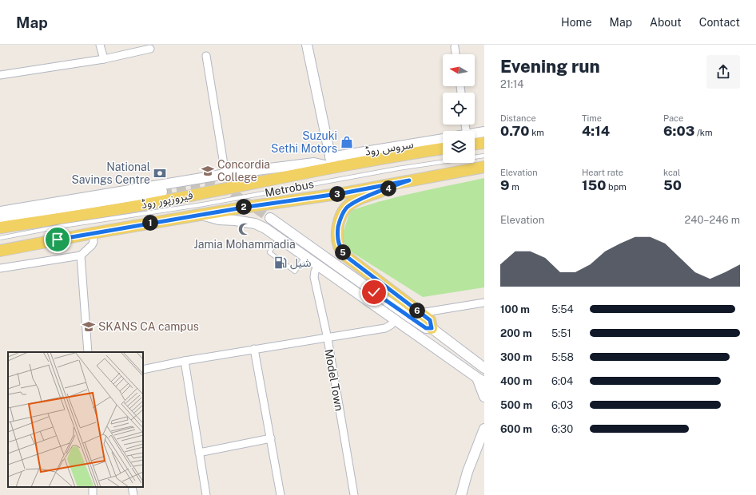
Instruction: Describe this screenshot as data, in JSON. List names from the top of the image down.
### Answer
{
  "streets": {
    "main road": ["فیروزپور روڈ"],
    "street": ["سروس روڈ", "Model Town"],
    "lane": ["Metrobus"]
  },
  "crossings": [
    ["سروس روڈ", "فیروزپور روڈ"]
  ],
  "places": {
    "shop": ["Suzuki Sethi Motors"],
    "school or university": ["Concordia College", "SKANS CA campus"],
    "bank": ["National Savings Centre"],
    "mosque": ["Jamia Mohammadia"],
    "fuel station": ["شیل"]
  },
  "north": "left",
  "page": {
    "header": "Map",
    "nav": [
      "Home",
      "Map",
      "About",
      "Contact"
    ],
    "heading": ["Evening run", "21:14"],
    "stats": [
      ["Distance", "0.70 km"],
      ["Time", "4:14"],
      ["Pace", "6:03 /km"],
      ["Elevation", "9 m"],
      ["Heart rate", "150 bpm"],
      ["kcal", "50"]
    ],
    "pins": [
      "4",
      "3",
      "2",
      "1",
      "5",
      "6"
    ],
    "chart": ["Elevation", "240–246 m"],
    "list": [
      {
        "name": "100 m",
        "note": "5:54"
      },
      {
        "name": "200 m",
        "note": "5:51"
      },
      {
        "name": "300 m",
        "note": "5:58"
      },
      {
        "name": "400 m",
        "note": "6:04"
      },
      {
        "name": "500 m",
        "note": "6:03"
      },
      {
        "name": "600 m",
        "note": "6:30"
      }
    ]
  }
}
